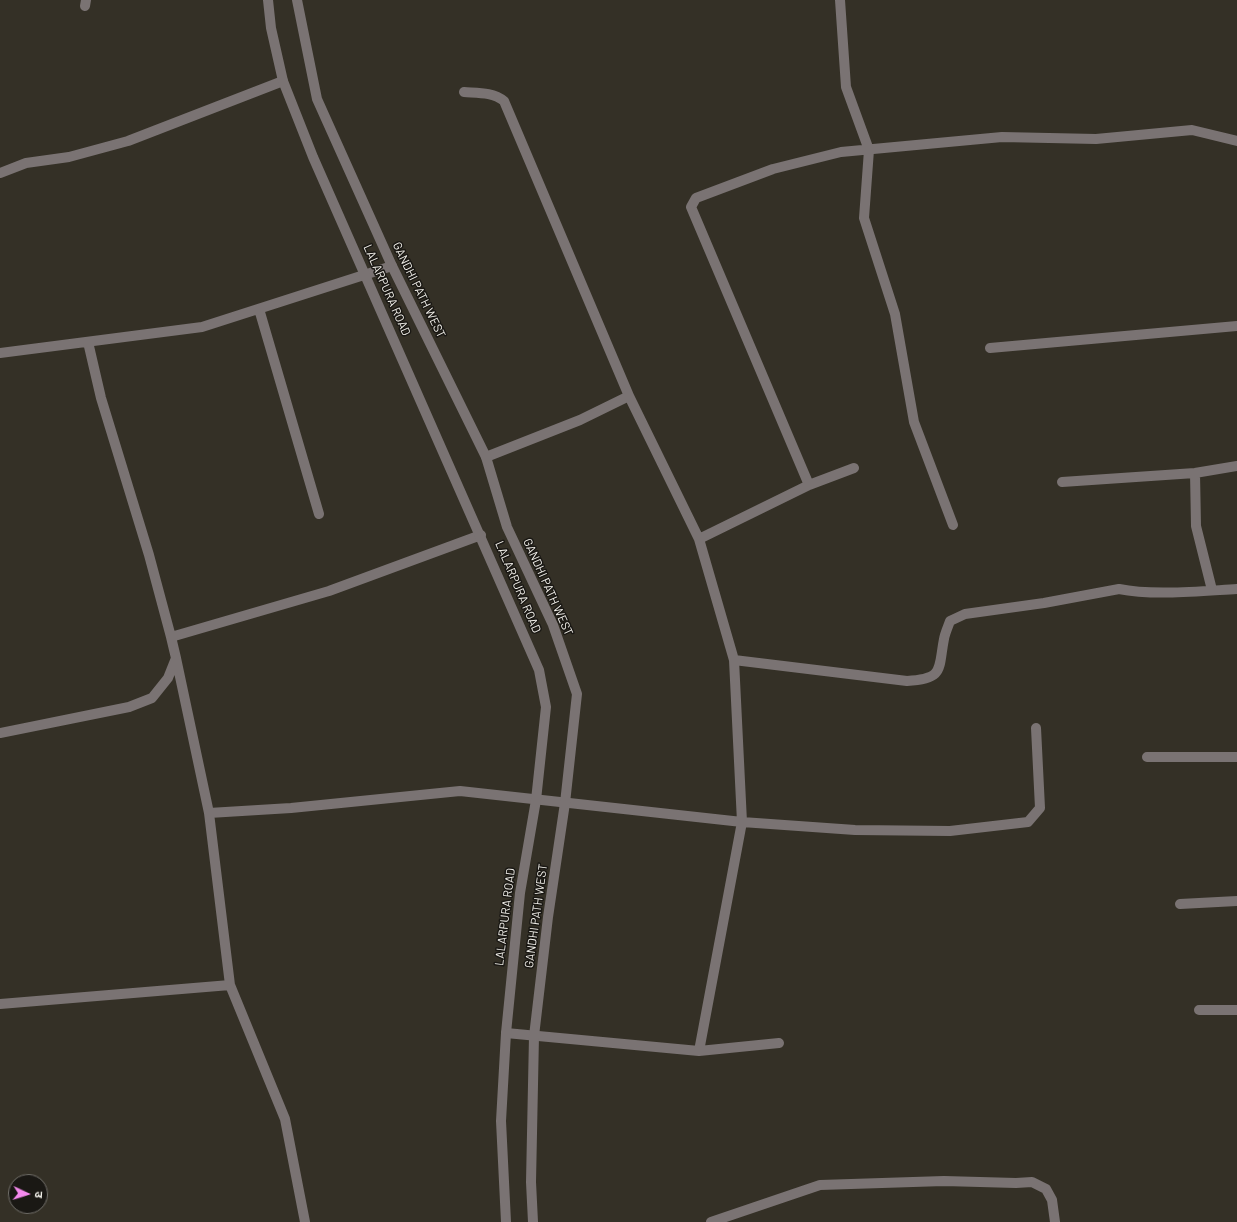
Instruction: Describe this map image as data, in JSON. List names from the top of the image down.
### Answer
{
  "streets": {
    "street": ["LALARPURA ROAD", "GANDHI PATH WEST"]
  },
  "north": "right"
}
